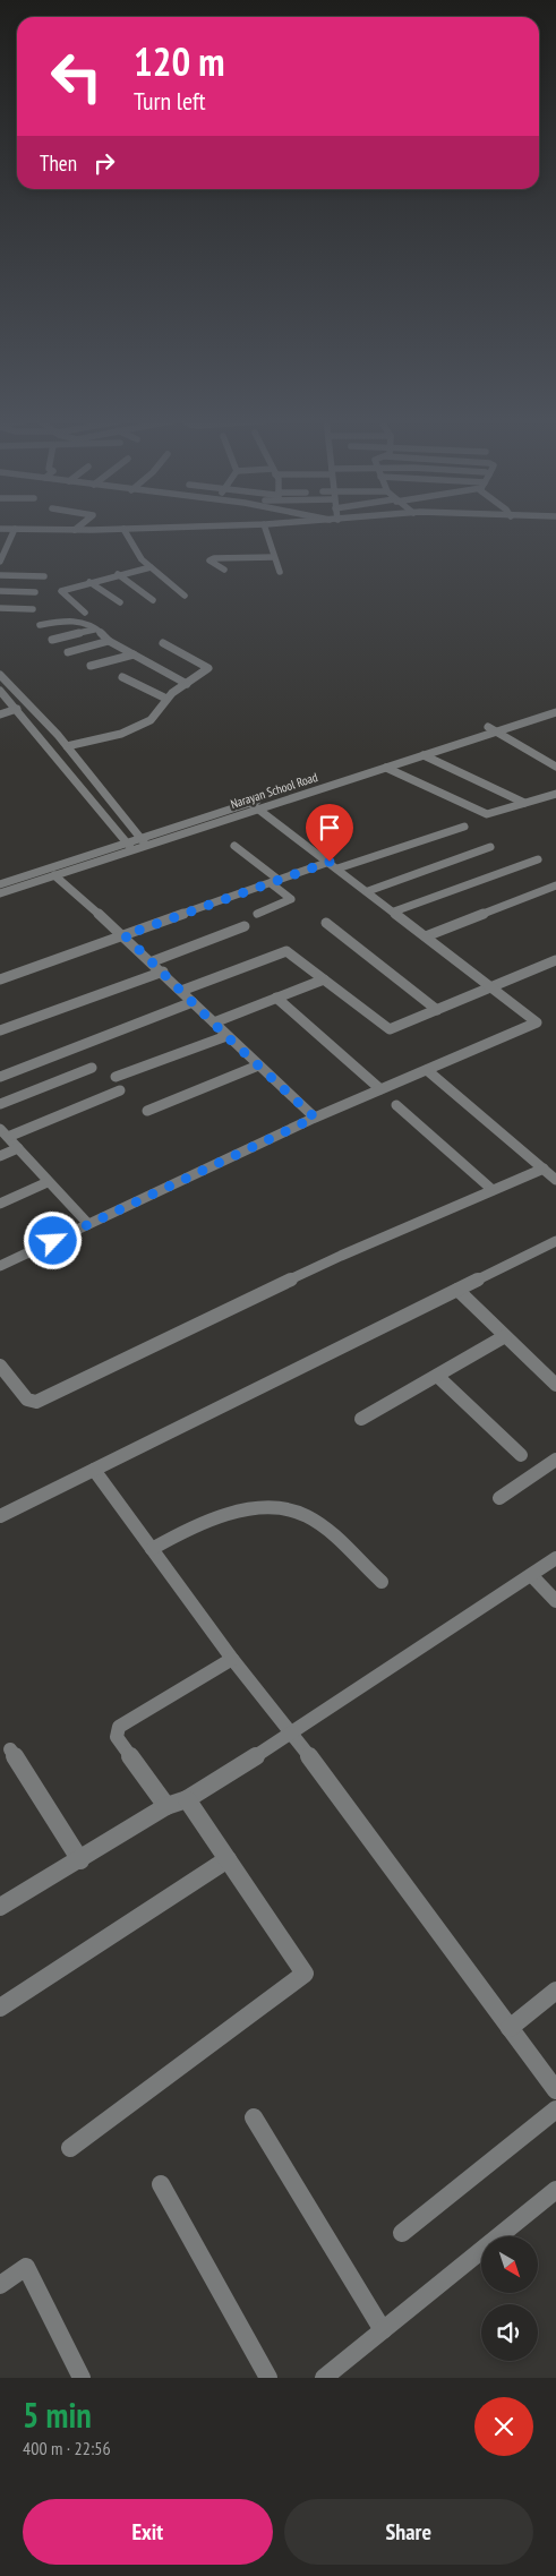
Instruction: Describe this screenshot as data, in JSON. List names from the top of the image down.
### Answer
{
  "streets": {
    "street": ["Narayan School Road"]
  },
  "north": "bottom right",
  "page": {
    "turn": ["120 m", "Turn left"],
    "then": "Then",
    "heading": ["5 min", "400 m · 22:56"],
    "buttons": ["Exit", "Share"]
  }
}
